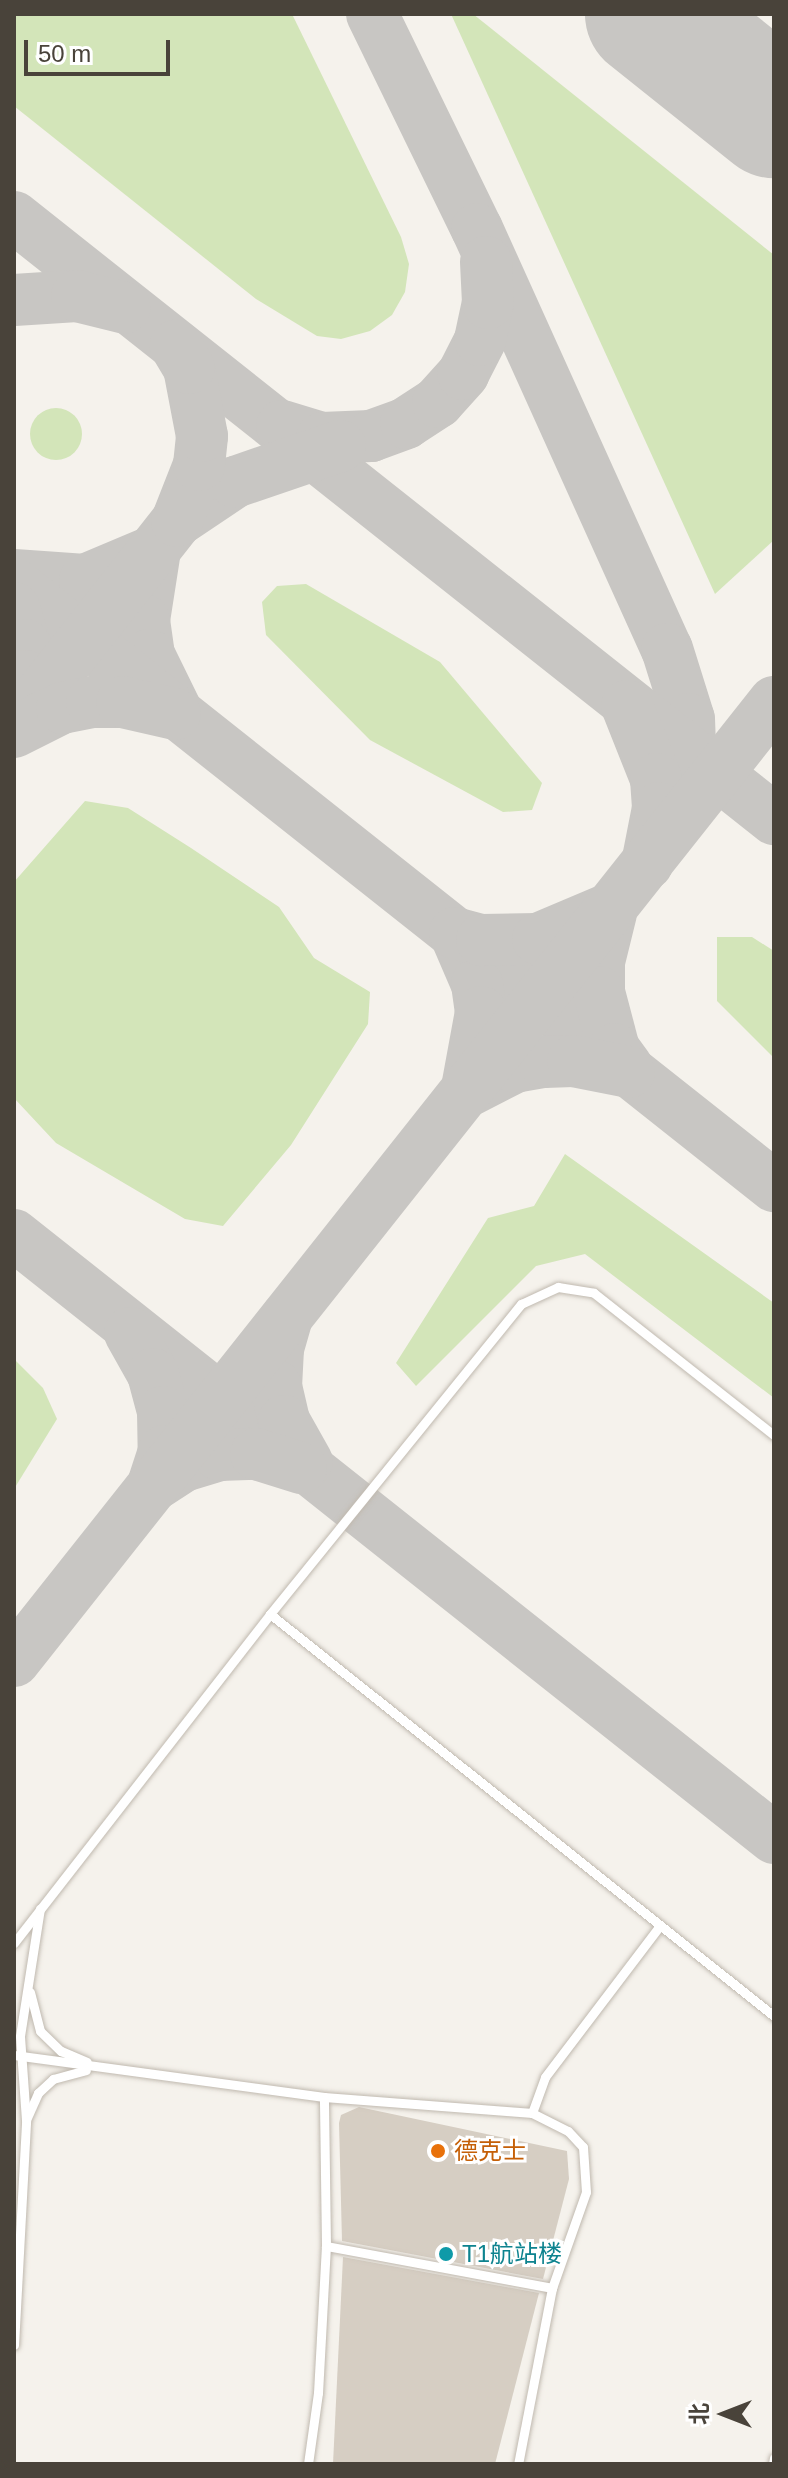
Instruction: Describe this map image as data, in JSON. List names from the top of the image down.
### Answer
{
  "places": ["德克士", "T1航站楼"],
  "scale_bar": "50 m",
  "north": "left"
}
